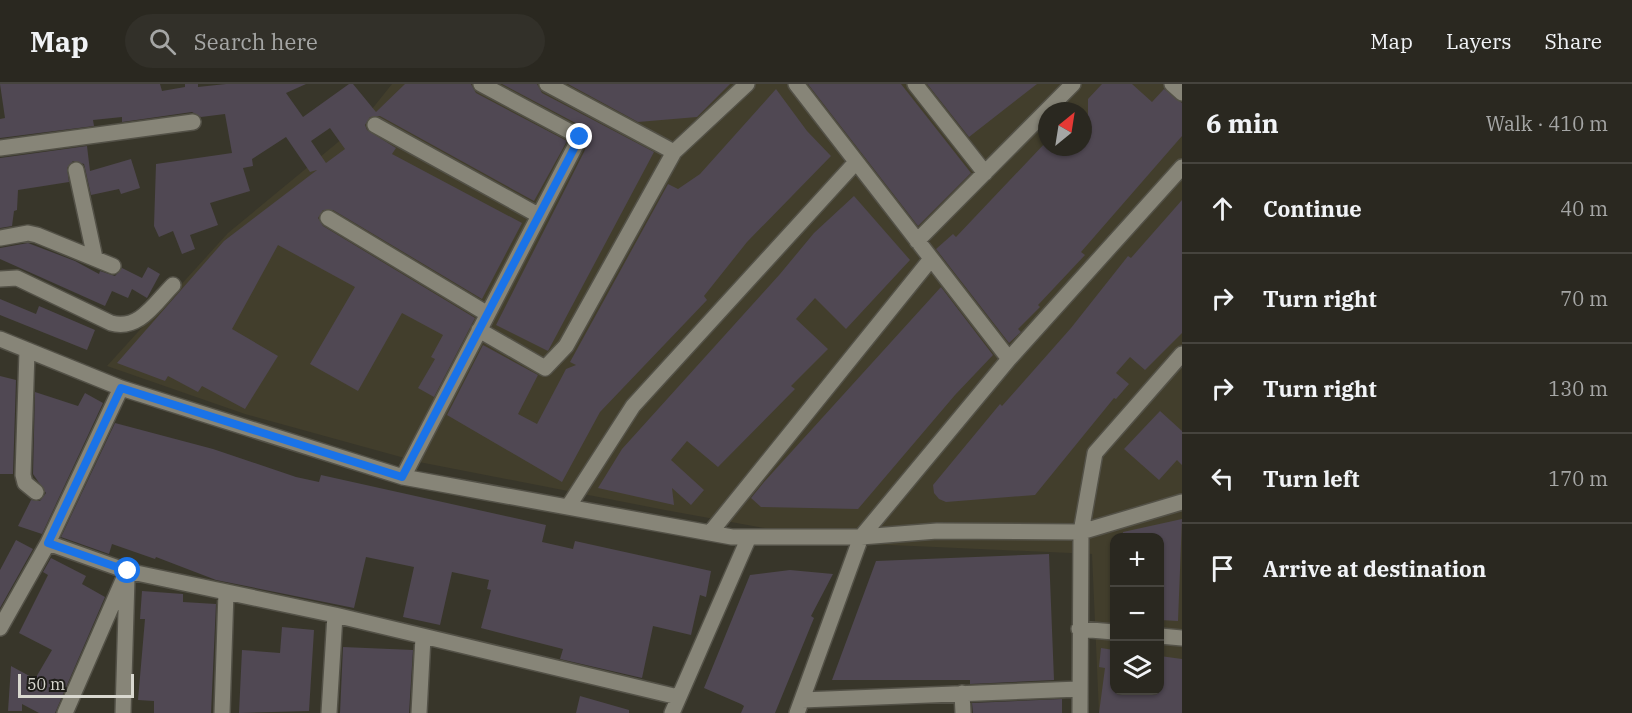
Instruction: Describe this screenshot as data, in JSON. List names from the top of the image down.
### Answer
{
  "scale_bar": "50 m",
  "north": "top right",
  "page": {
    "header": "Map",
    "search": "Search here",
    "nav": ["Map", "Layers", "Share"],
    "heading": ["6 min", "Walk · 410 m"],
    "list": [
      ["Continue", "40 m"],
      ["Turn right", "70 m"],
      ["Turn right", "130 m"],
      ["Turn left", "170 m"],
      "Arrive at destination"
    ],
    "map_buttons": ["+", "−"],
    "scale": "50 m"
  }
}
